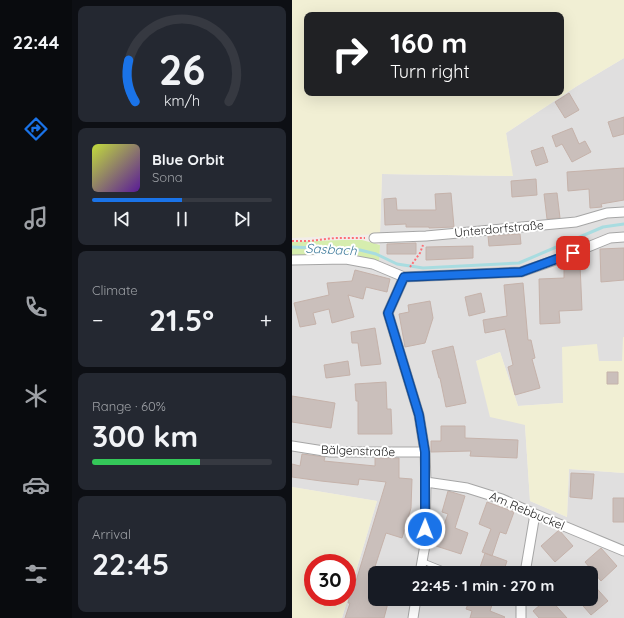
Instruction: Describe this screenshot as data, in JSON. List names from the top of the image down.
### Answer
{
  "streets": {
    "street": ["Unterdorfstraße", "Bälgenstraße", "Am Rebbuckel"]
  },
  "water": ["Sasbach"],
  "page": {
    "tabs": "22:44",
    "turn": ["160 m", "Turn right"],
    "song": ["Blue Orbit", "Sona"],
    "tile": [
      "Climate",
      ["Range · 60%", "300 km"],
      ["Arrival", "22:45"]
    ],
    "heat": ["−", "21.5°", "+"],
    "limit": "30",
    "trip": "22:45 · 1 min · 270 m",
    "gauge": ["26", "km/h"]
  }
}
